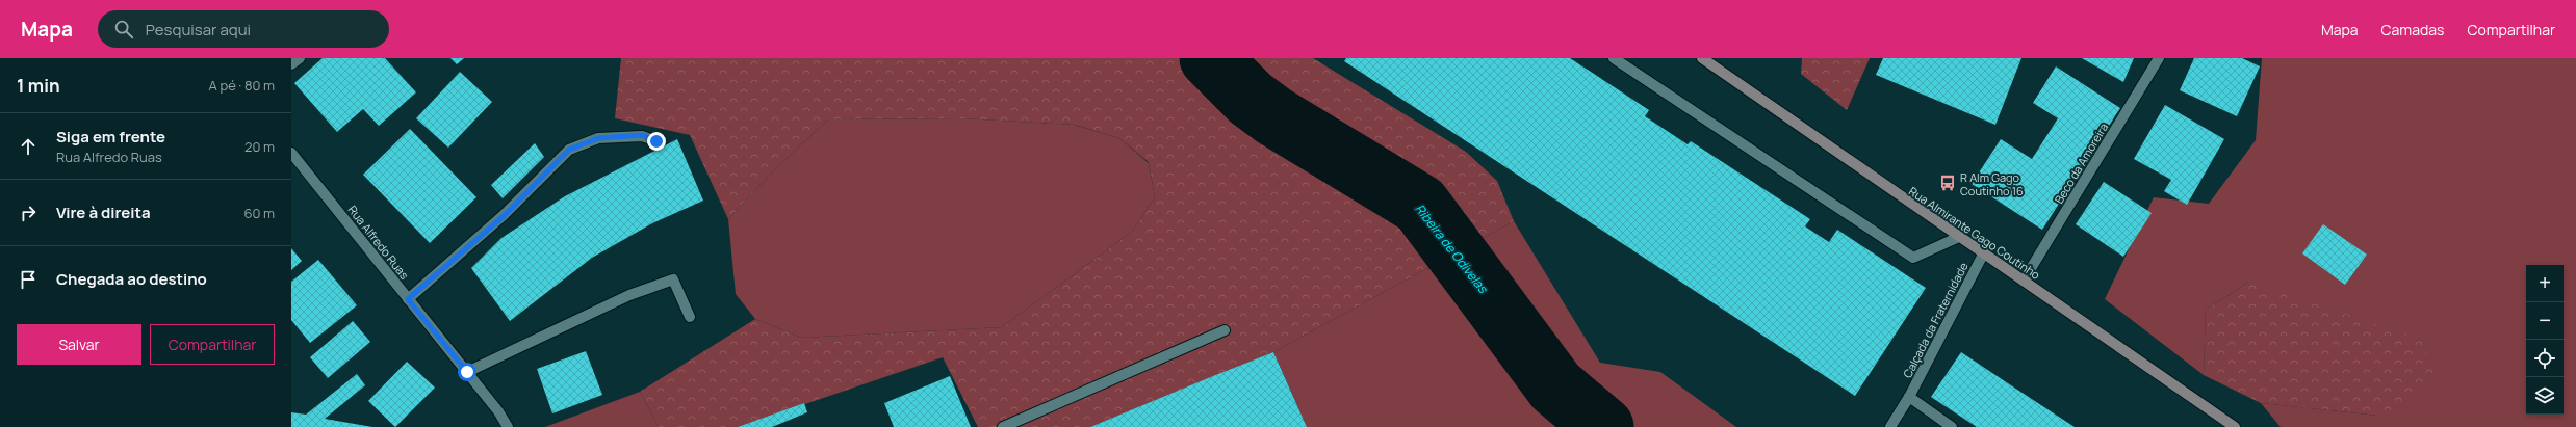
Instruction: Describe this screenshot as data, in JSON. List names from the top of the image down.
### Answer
{
  "streets": {
    "main road": ["Rua Almirante Gago Coutinho"],
    "street": ["Beco da Amoreira", "Rua Alfredo Ruas", "Calçada da Fraternidade"]
  },
  "crossings": [
    ["Beco da Amoreira", "Rua Almirante Gago Coutinho"],
    ["Rua Almirante Gago Coutinho", "Calçada da Fraternidade"]
  ],
  "water": ["Ribeira de Odivelas"],
  "places": {
    "bus stop": ["R Alm Gago Coutinho 16"]
  },
  "page": {
    "header": "Mapa",
    "search": "Pesquisar aqui",
    "nav": ["Mapa", "Camadas", "Compartilhar"],
    "heading": ["1 min", "A pé · 80 m"],
    "list": [
      ["Siga em frente", "Rua Alfredo Ruas", "20 m"],
      ["Vire à direita", "60 m"],
      "Chegada ao destino"
    ],
    "map_buttons": ["+", "−"],
    "buttons": ["Salvar", "Compartilhar"]
  }
}
